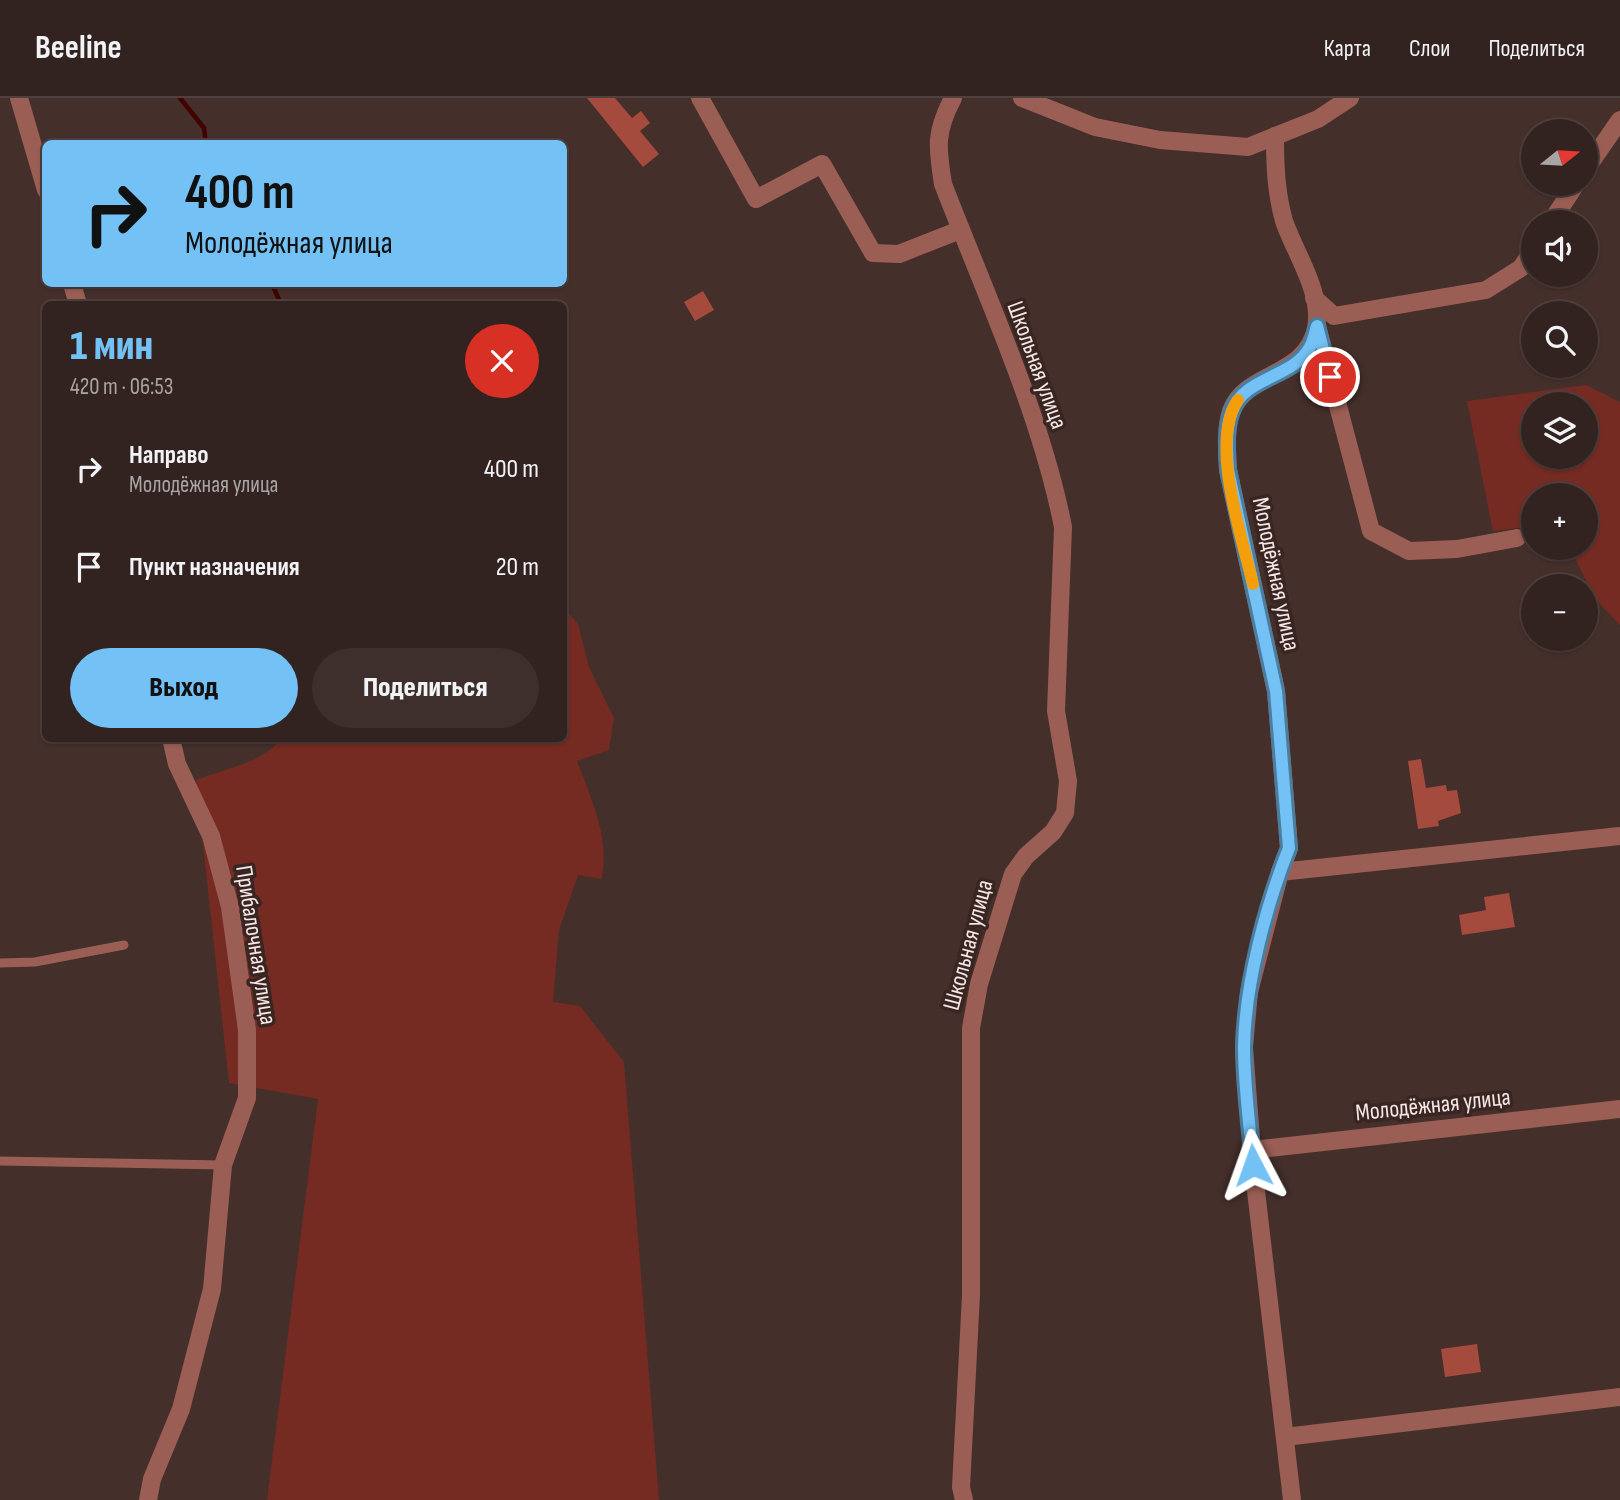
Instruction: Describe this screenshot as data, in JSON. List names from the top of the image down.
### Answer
{
  "streets": {
    "street": ["Школьная улица", "Молодёжная улица", "Прибалочная улица"]
  },
  "north": "right",
  "page": {
    "header": "Beeline",
    "nav": ["Карта", "Слои", "Поделиться"],
    "map_buttons": ["+", "−"],
    "turn": ["400 m", "Молодёжная улица"],
    "heading": ["1 мин", "420 m · 06:53"],
    "list": [
      {
        "name": "Направо",
        "note": "Молодёжная улица",
        "value": "400 m"
      },
      {
        "name": "Пункт назначения",
        "value": "20 m"
      }
    ],
    "buttons": ["Выход", "Поделиться"]
  }
}
